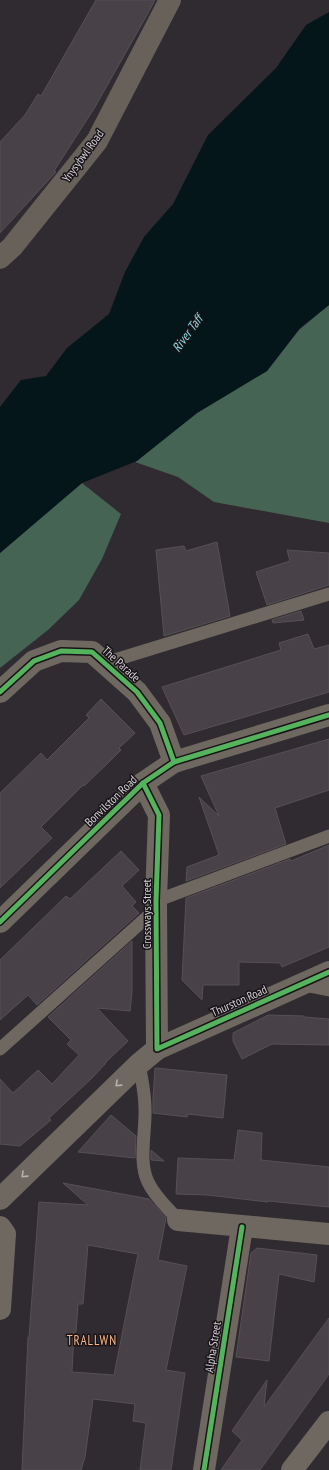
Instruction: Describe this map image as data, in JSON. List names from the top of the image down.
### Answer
{
  "streets": {
    "main road": ["Ynysybwl Road"],
    "street": [
      "The Parade",
      "Bonvilston Road",
      "Crossways Street",
      "Thurston Road",
      "Alpha Street"
    ]
  },
  "crossings": [
    ["The Parade", "Bonvilston Road"],
    ["Bonvilston Road", "Crossways Street"],
    ["Crossways Street", "Thurston Road"]
  ],
  "one_way": ["Thurston Road"],
  "districts": ["TRALLWN"],
  "water": ["River Taff"]
}
